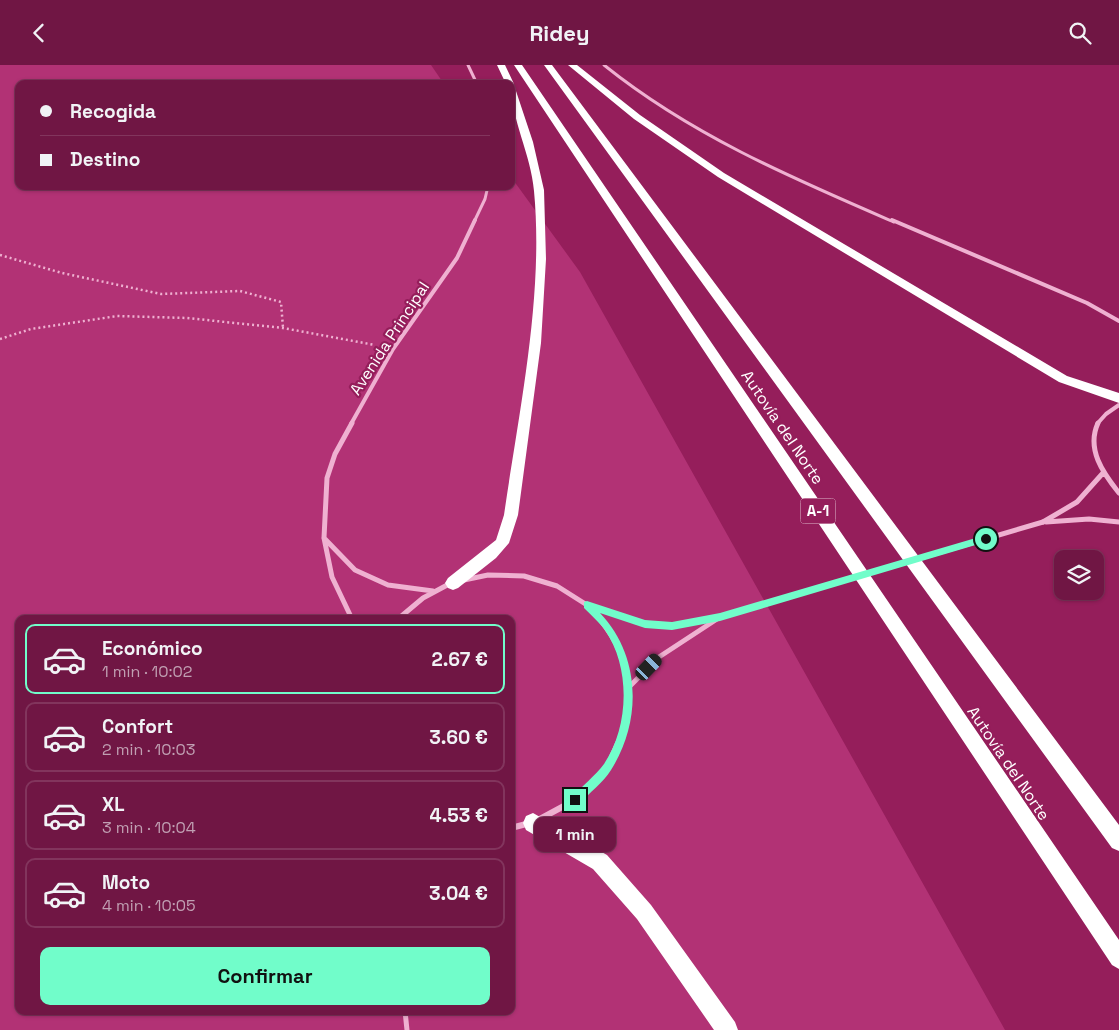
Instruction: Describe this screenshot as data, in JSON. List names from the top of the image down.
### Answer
{
  "streets": {
    "highway": ["Autovía del Norte", "A-1"],
    "street": ["Avenida Principal"]
  },
  "page": {
    "header": "Ridey",
    "banner": ["Recogida", "Destino"],
    "list": [
      {
        "name": "Económico",
        "note": "1 min · 10:02",
        "value": "2.67 €"
      },
      {
        "name": "Confort",
        "note": "2 min · 10:03",
        "value": "3.60 €"
      },
      {
        "name": "XL",
        "note": "3 min · 10:04",
        "value": "4.53 €"
      },
      {
        "name": "Moto",
        "note": "4 min · 10:05",
        "value": "3.04 €"
      }
    ],
    "bubble": "1 min",
    "buttons": "Confirmar"
  }
}
